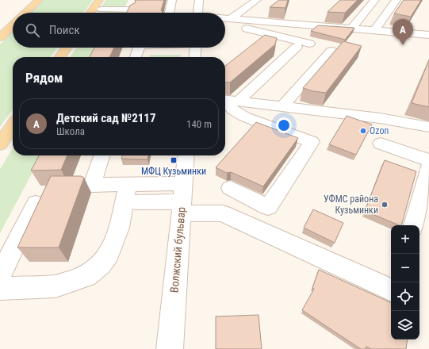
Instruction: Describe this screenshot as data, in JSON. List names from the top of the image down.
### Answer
{
  "streets": {
    "street": ["Волжский бульвар"]
  },
  "places": {
    "other": ["Ozon", "УФМС района Кузьминки"],
    "transit": ["МФЦ Кузьминки"]
  },
  "page": {
    "search": "Поиск",
    "pins": "A",
    "heading": "Рядом",
    "list": [
      {
        "mark": "A",
        "name": "Детский сад №2117",
        "note": "Школа",
        "value": "140 m"
      }
    ],
    "map_buttons": ["+", "−"]
  }
}
